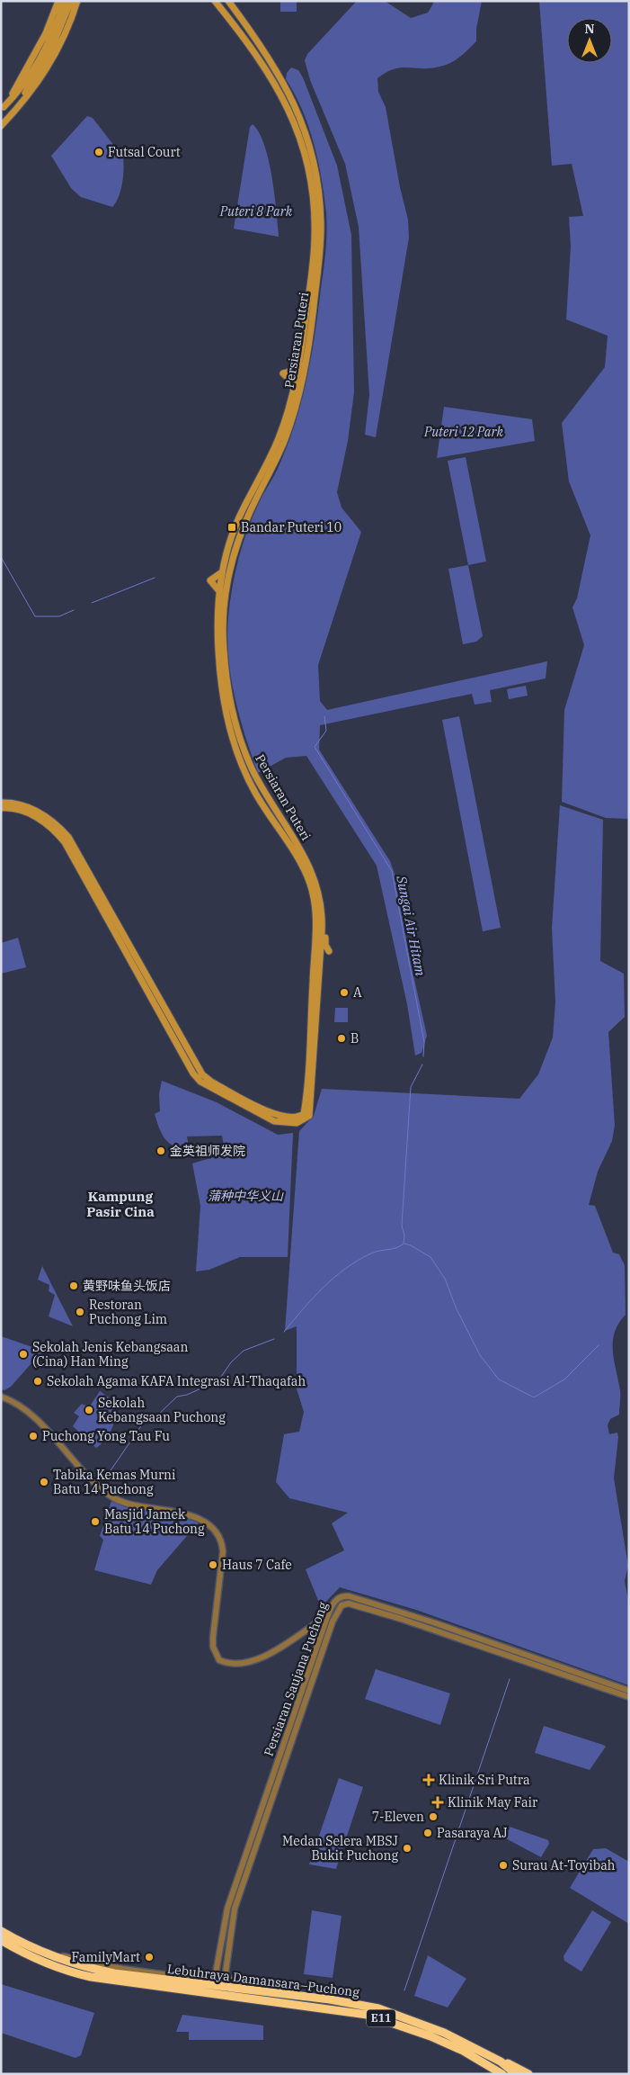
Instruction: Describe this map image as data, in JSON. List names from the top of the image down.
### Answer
{
  "streets": {
    "highway": ["Lebuhraya Damansara–Puchong", "E11"],
    "main road": ["Persiaran Puteri"],
    "street": ["Persiaran Saujana Puchong"]
  },
  "districts": ["Kampung Pasir Cina"],
  "water": ["Sungai Air Hitam"],
  "parks": ["Puteri 8 Park", "Puteri 12 Park", "蒲种中华义山"],
  "places": {
    "other": [
      "Futsal Court",
      "A",
      "B",
      "金英祖师发院",
      "黄野味鱼头饭店",
      "Restoran Puchong Lim",
      "Sekolah Jenis Kebangsaan (Cina) Han Ming",
      "Sekolah Agama KAFA Integrasi Al-Thaqafah",
      "Sekolah Kebangsaan Puchong",
      "Puchong Yong Tau Fu",
      "Tabika Kemas Murni Batu 14 Puchong",
      "Masjid Jamek Batu 14 Puchong",
      "Haus 7 Cafe",
      "7-Eleven",
      "Pasaraya AJ",
      "Medan Selera MBSJ Bukit Puchong",
      "Surau At-Toyibah",
      "FamilyMart"
    ],
    "transit": ["Bandar Puteri 10"],
    "health": ["Klinik Sri Putra", "Klinik May Fair"]
  },
  "north": "top"
}
